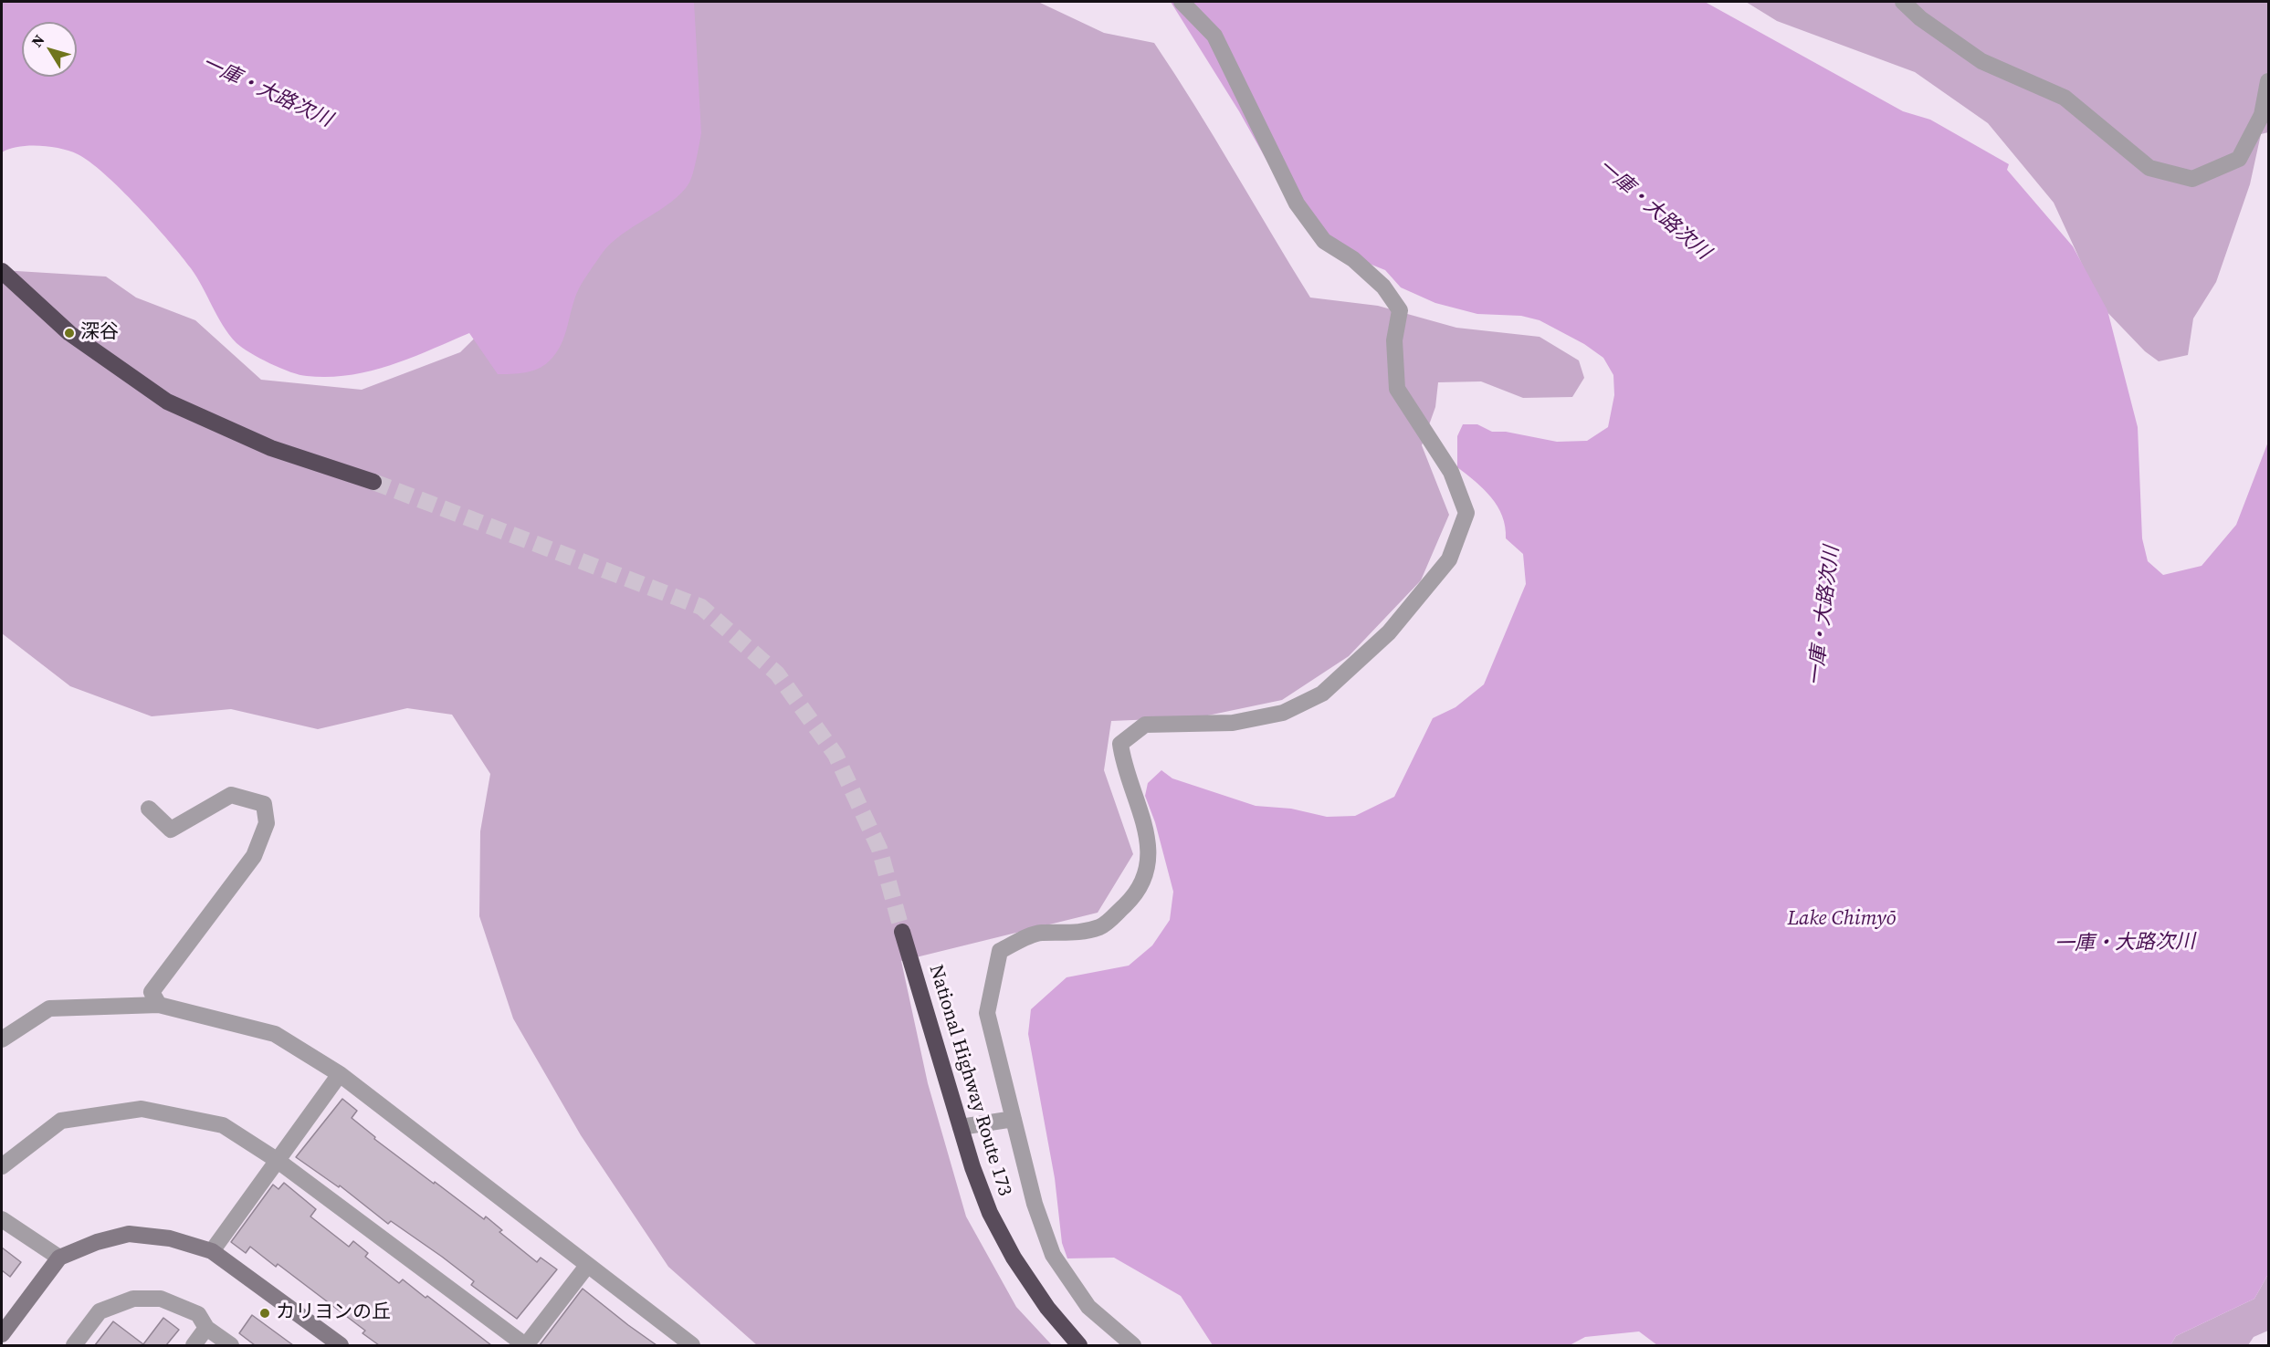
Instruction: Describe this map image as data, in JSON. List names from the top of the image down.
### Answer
{
  "streets": {
    "highway": ["National Highway Route 173"]
  },
  "water": ["一庫・大路次川", "Lake Chimyō"],
  "places": ["深谷", "カリヨンの丘"],
  "north": "top left"
}
